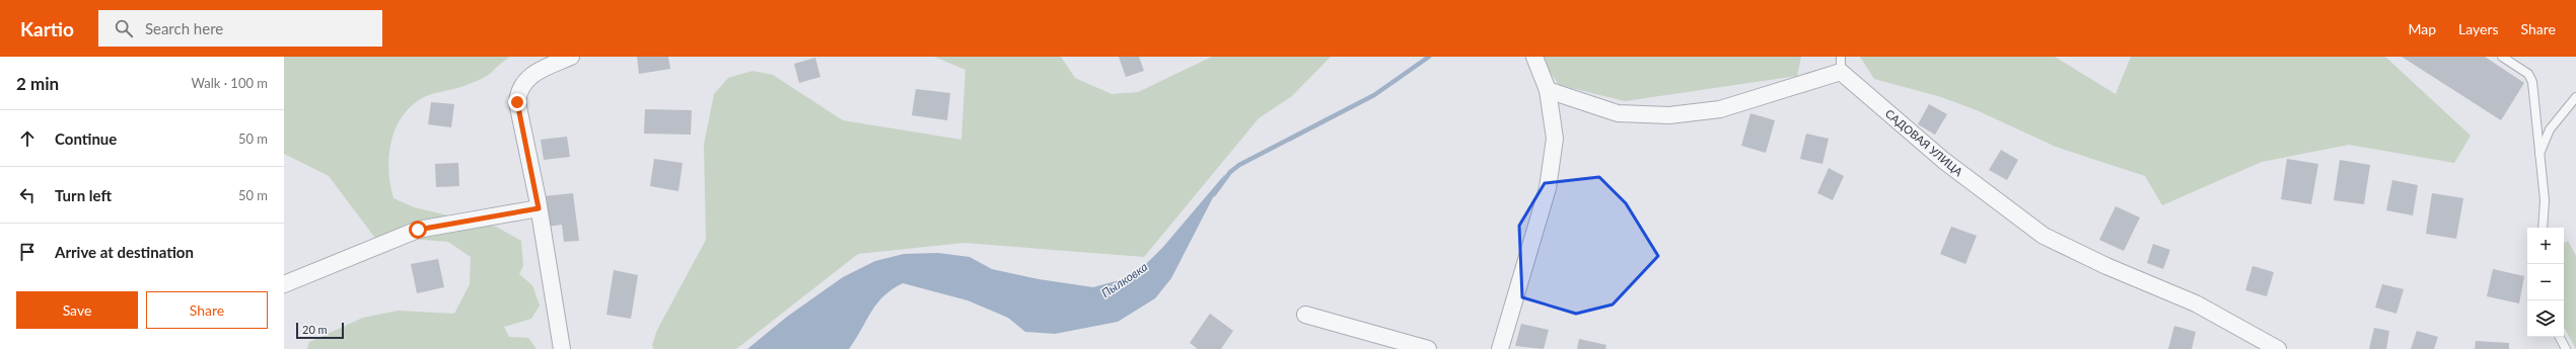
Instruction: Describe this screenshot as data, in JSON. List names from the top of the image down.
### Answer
{
  "streets": {
    "street": ["САДОВАЯ УЛИЦА"]
  },
  "water": ["Пылковка"],
  "scale_bar": "20 m",
  "page": {
    "header": "Kartio",
    "search": "Search here",
    "nav": ["Map", "Layers", "Share"],
    "heading": ["2 min", "Walk · 100 m"],
    "list": [
      ["Continue", "50 m"],
      ["Turn left", "50 m"],
      "Arrive at destination"
    ],
    "map_buttons": ["+", "−"],
    "buttons": ["Save", "Share"],
    "scale": "20 m"
  }
}
